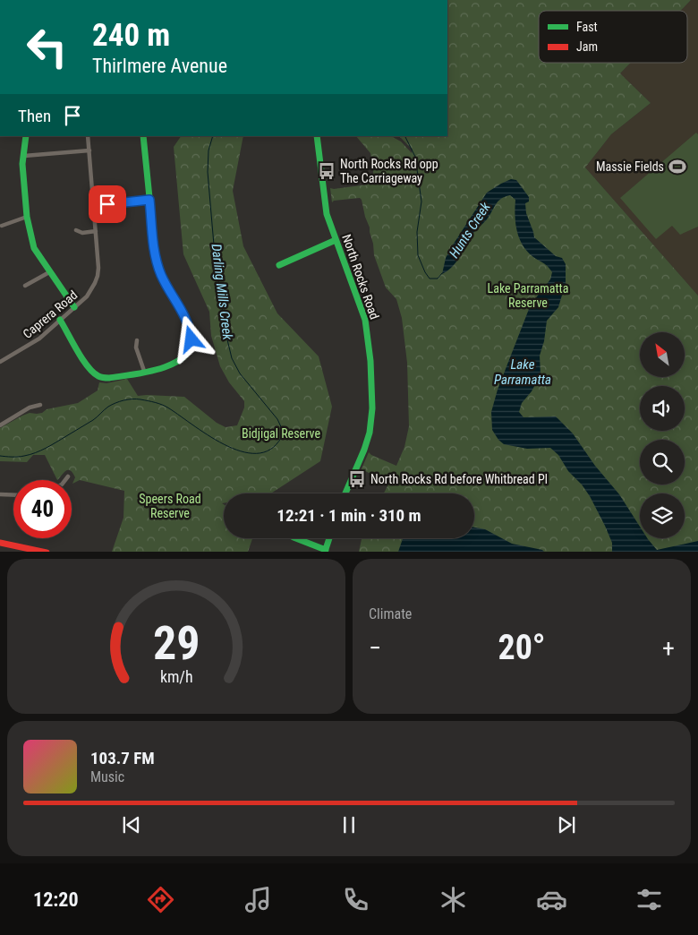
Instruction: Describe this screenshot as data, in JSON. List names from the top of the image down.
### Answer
{
  "streets": {
    "street": ["North Rocks Road", "Caprera Road"]
  },
  "water": ["Hunts Creek", "Darling Mills Creek", "Lake Parramatta"],
  "parks": ["Lake Parramatta Reserve", "Bidjigal Reserve", "Speers Road Reserve"],
  "places": {
    "sports": ["Massie Fields"],
    "bus stop": ["North Rocks Rd opp The Carriageway", "North Rocks Rd before Whitbread Pl"]
  },
  "legend": ["Fast", "Jam"],
  "north": "top left",
  "page": {
    "turn": ["240 m", "Thirlmere Avenue"],
    "then": "Then",
    "limit": "40",
    "trip": "12:21 · 1 min · 310 m",
    "tile": "Climate",
    "heat": ["−", "20°", "+"],
    "song": ["103.7 FM", "Music"],
    "tabs": "12:20",
    "gauge": ["29", "km/h"]
  }
}
